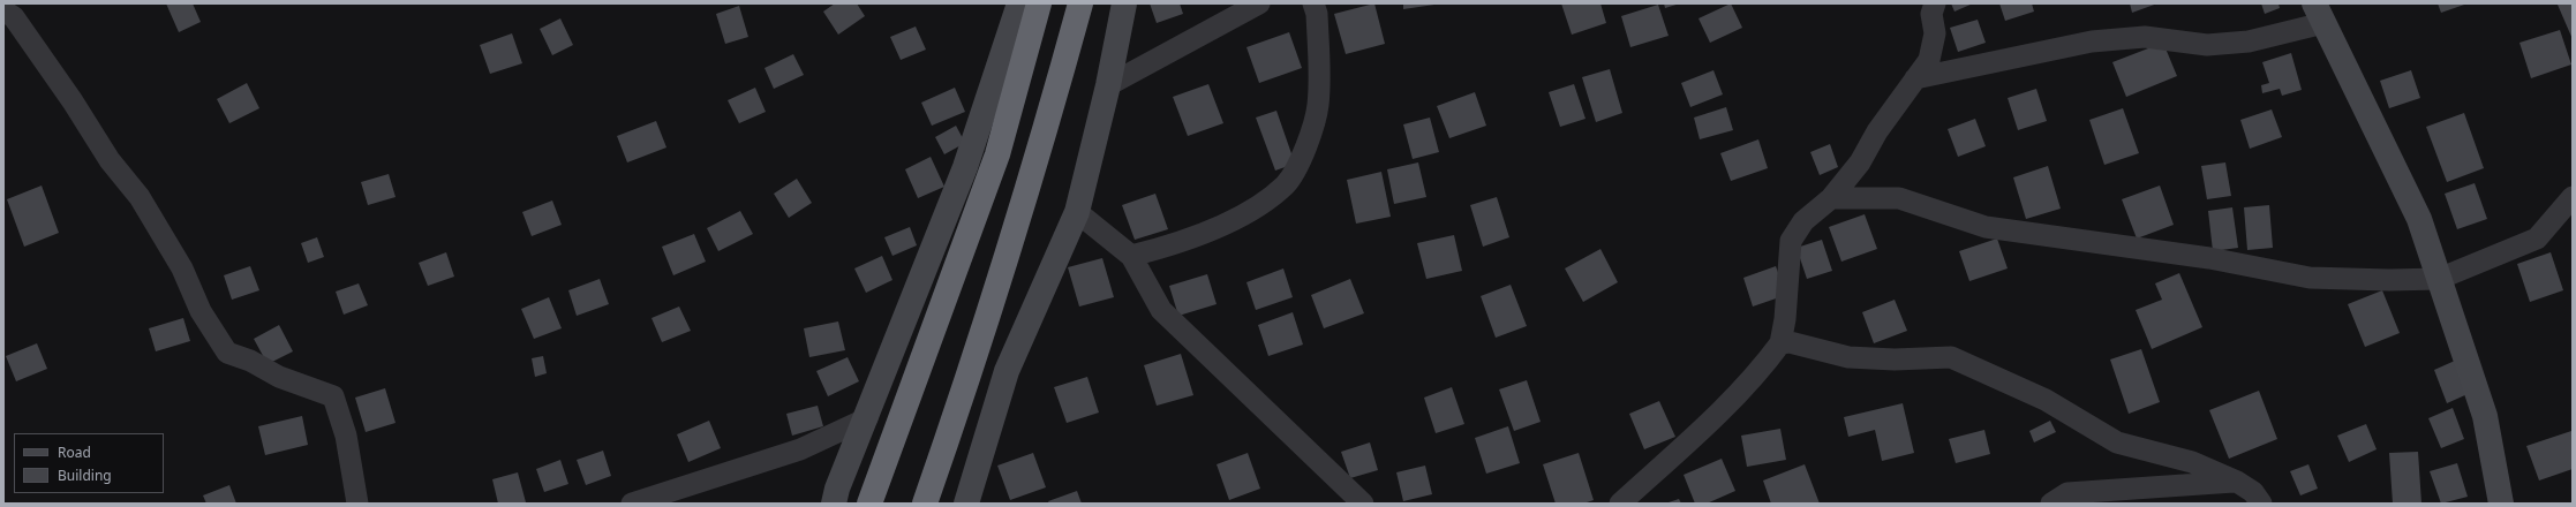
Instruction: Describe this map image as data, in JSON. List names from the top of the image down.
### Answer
{
  "legend": ["Road", "Building"]
}
